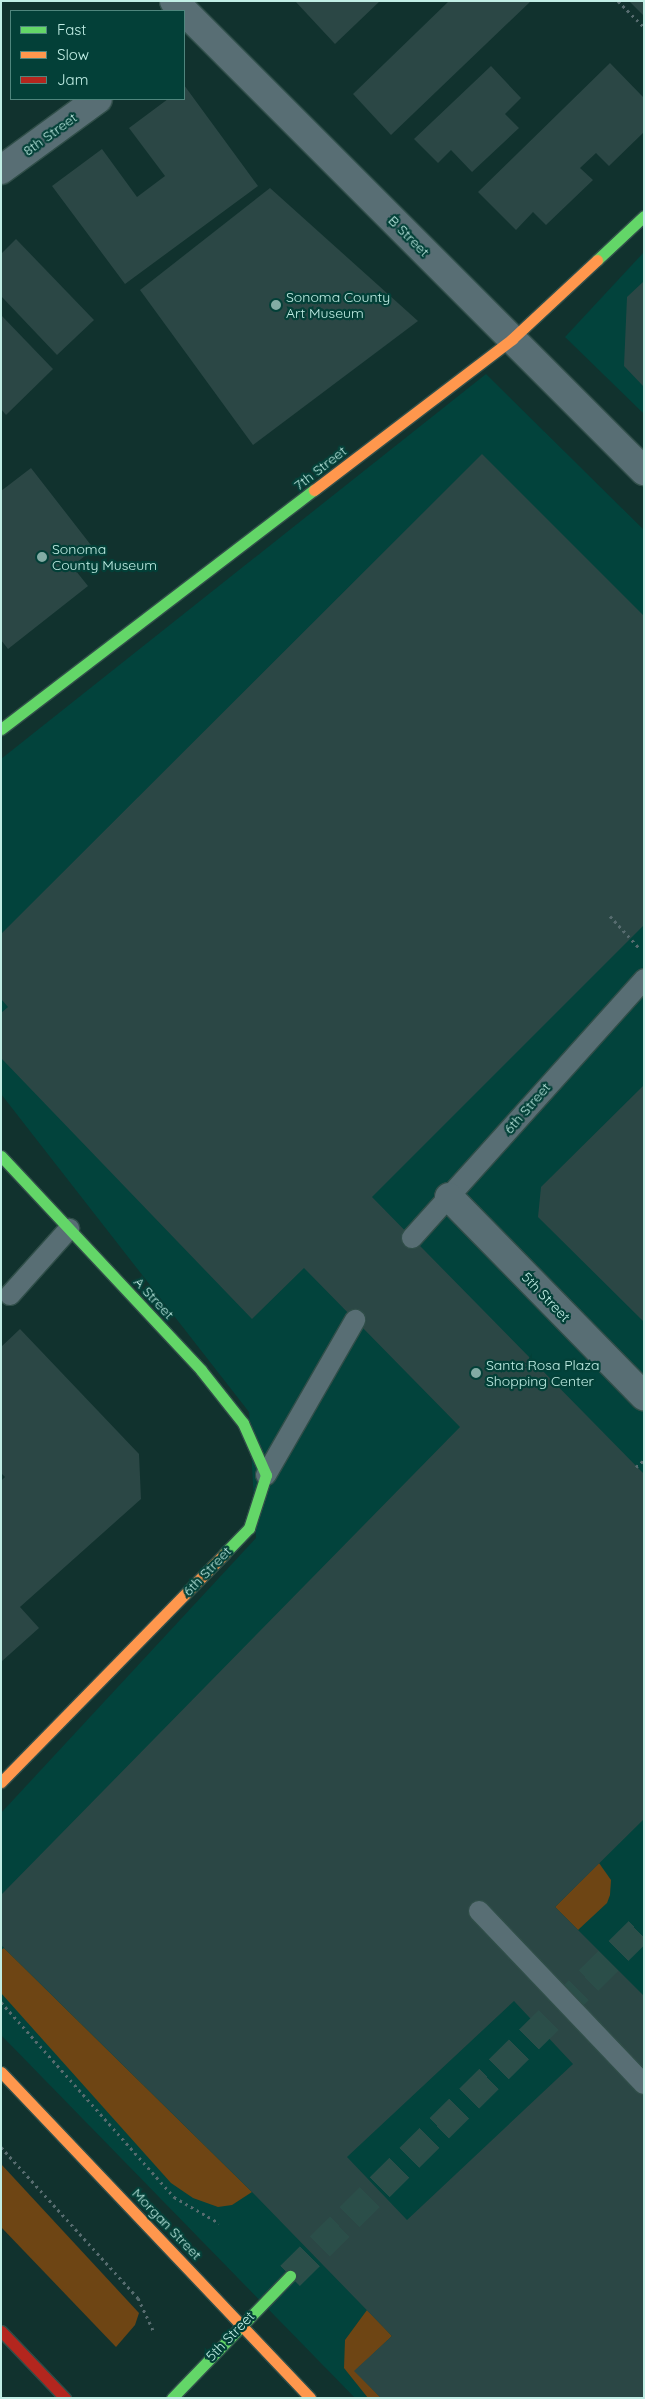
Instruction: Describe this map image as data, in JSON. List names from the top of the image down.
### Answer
{
  "streets": {
    "main road": [
      "7th Street",
      "6th Street",
      "5th Street",
      "A Street",
      "Morgan Street"
    ],
    "street": ["8th Street", "B Street"]
  },
  "crossings": [
    ["B Street", "7th Street"],
    ["6th Street", "5th Street"],
    ["6th Street", "A Street"],
    ["5th Street", "Morgan Street"]
  ],
  "places": ["Sonoma County Art Museum", "Sonoma County Museum", "Santa Rosa Plaza Shopping Center"],
  "legend": ["Fast", "Slow", "Jam"]
}
